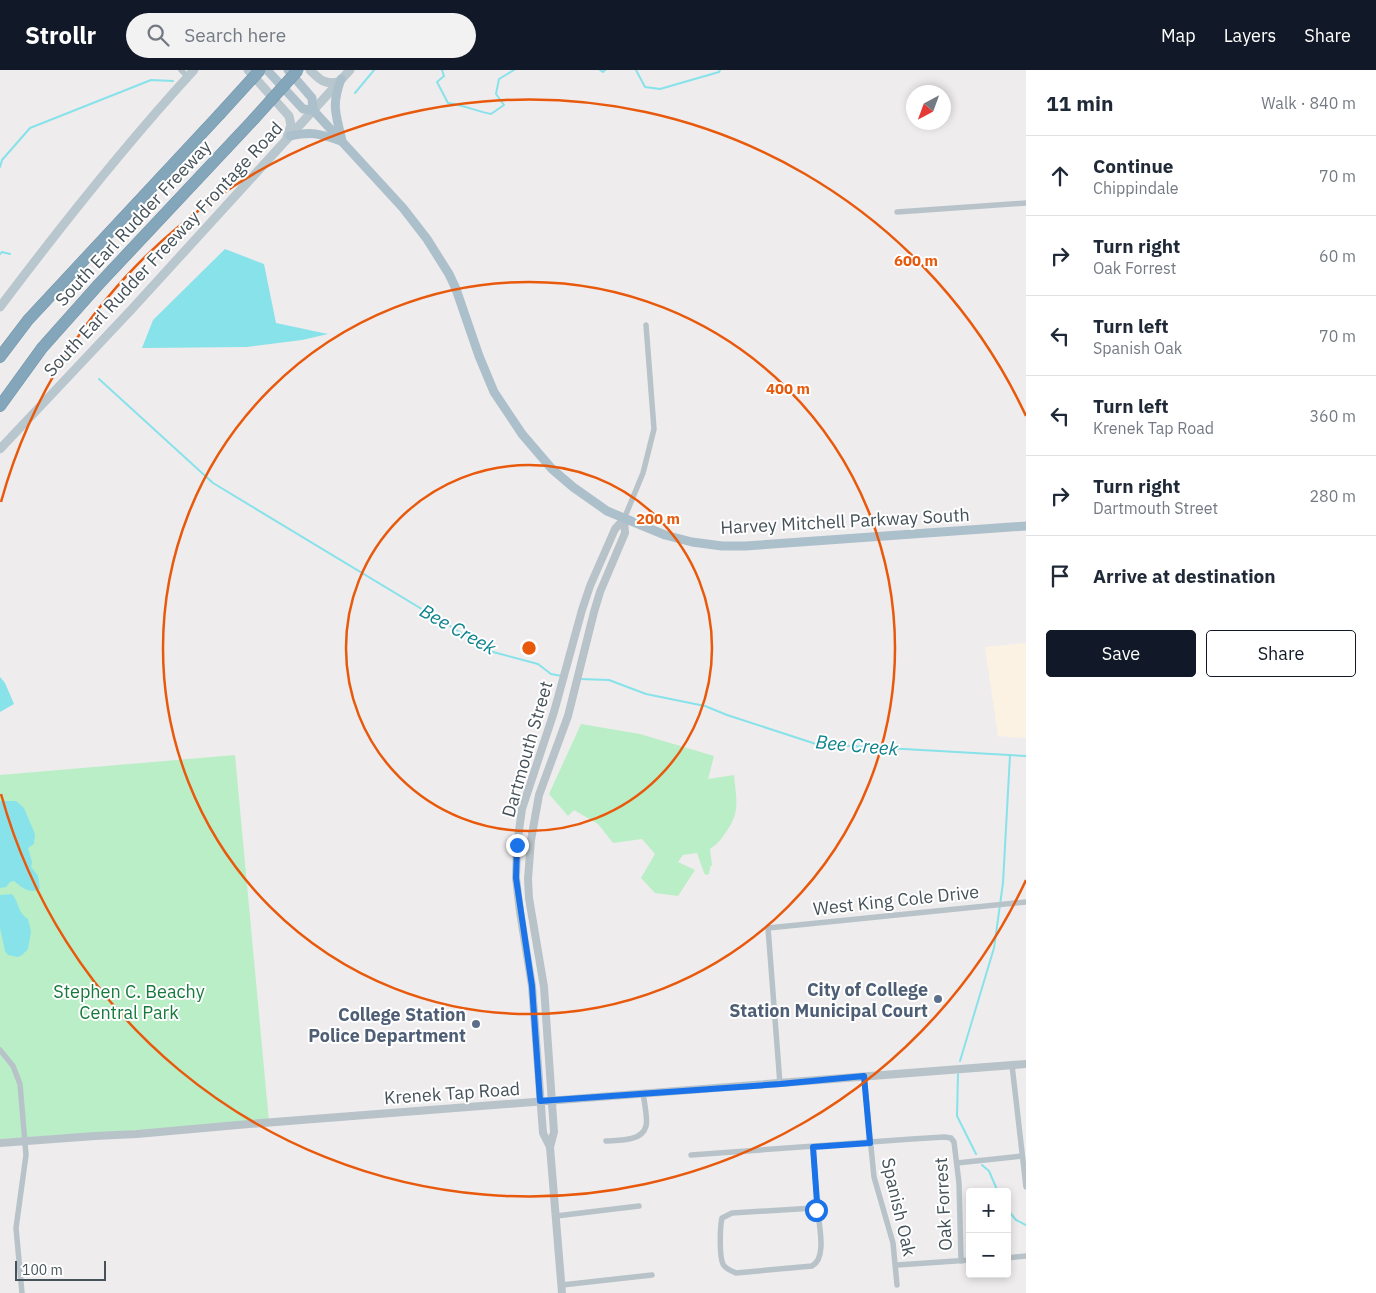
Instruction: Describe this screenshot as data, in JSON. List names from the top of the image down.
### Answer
{
  "streets": {
    "highway": ["South Earl Rudder Freeway"],
    "main road": ["South Earl Rudder Freeway Frontage Road", "Harvey Mitchell Parkway South"],
    "street": [
      "Dartmouth Street",
      "West King Cole Drive",
      "Krenek Tap Road",
      "Oak Forrest",
      "Spanish Oak"
    ]
  },
  "crossings": [
    ["South Earl Rudder Freeway Frontage Road", "Harvey Mitchell Parkway South"],
    ["Harvey Mitchell Parkway South", "Dartmouth Street"],
    ["Dartmouth Street", "Krenek Tap Road"],
    ["West King Cole Drive", "Krenek Tap Road"],
    ["Krenek Tap Road", "Spanish Oak"],
    ["Oak Forrest", "Spanish Oak"]
  ],
  "water": ["Bee Creek"],
  "parks": ["Stephen C. Beachy Central Park"],
  "places": ["City of College Station Municipal Court", "College Station Police Department"],
  "scale_bar": "100 m",
  "north": "bottom left",
  "page": {
    "header": "Strollr",
    "search": "Search here",
    "nav": ["Map", "Layers", "Share"],
    "heading": ["11 min", "Walk · 840 m"],
    "list": [
      ["Continue", "Chippindale", "70 m"],
      ["Turn right", "Oak Forrest", "60 m"],
      ["Turn left", "Spanish Oak", "70 m"],
      ["Turn left", "Krenek Tap Road", "360 m"],
      ["Turn right", "Dartmouth Street", "280 m"],
      "Arrive at destination"
    ],
    "buttons": ["Save", "Share"],
    "map_buttons": ["+", "−"],
    "scale": "100 m"
  },
  "rings": ["600 m", "400 m", "200 m"]
}
